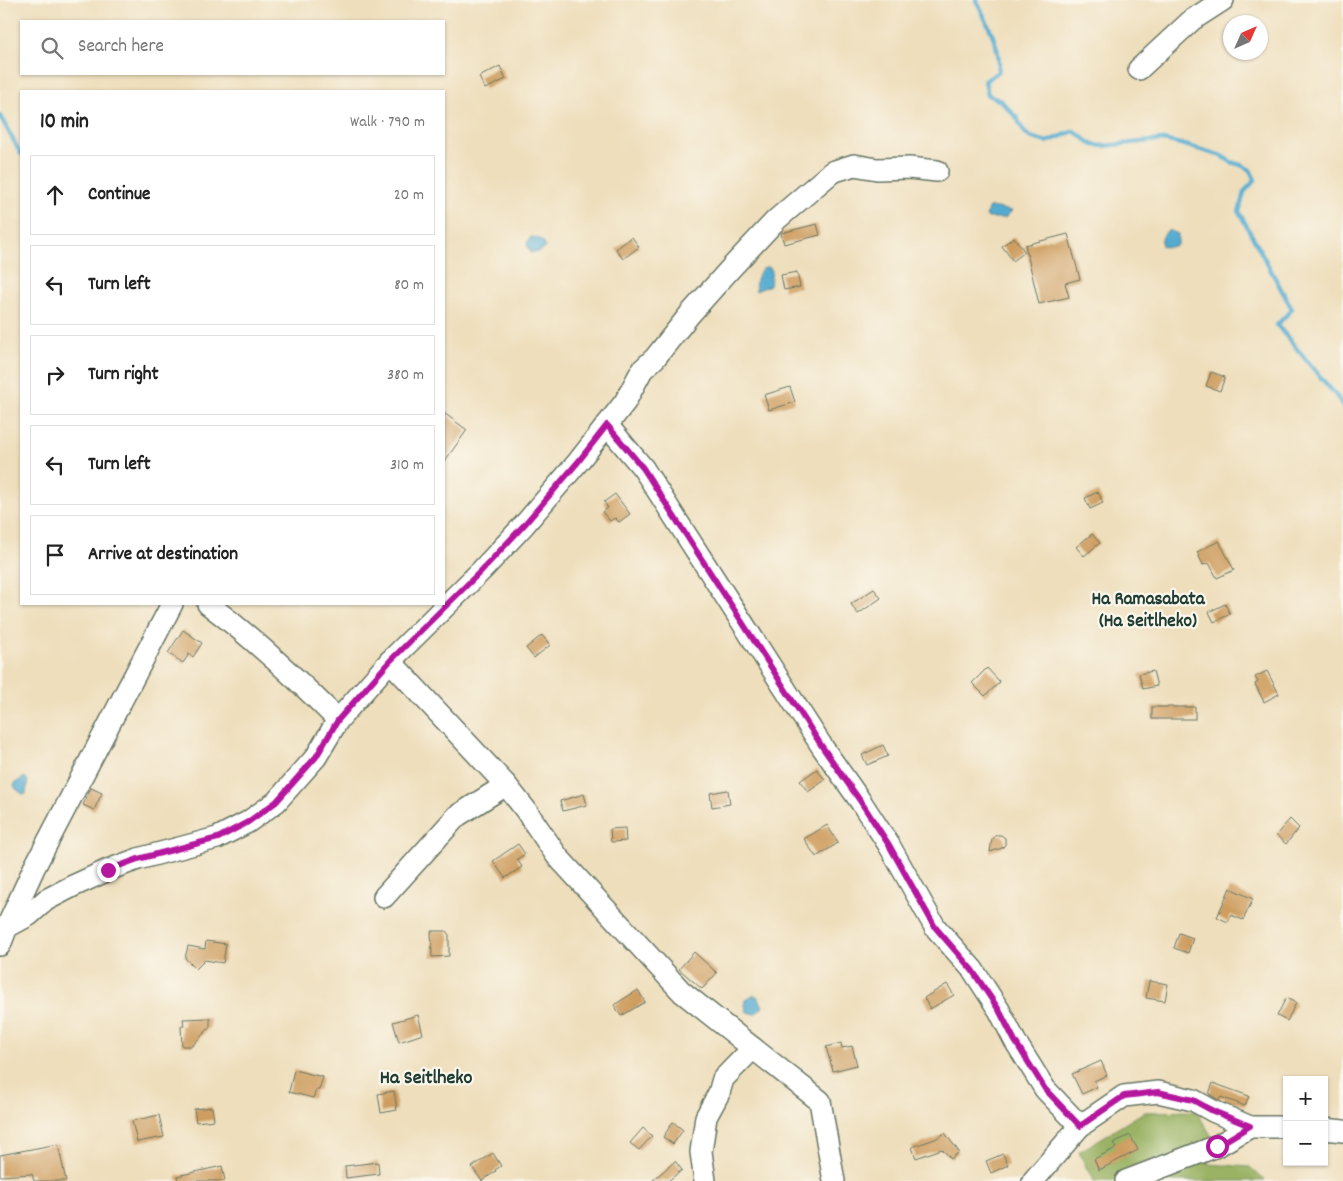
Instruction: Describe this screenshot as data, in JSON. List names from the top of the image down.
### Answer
{
  "districts": ["Ha Ramasabata (Ha Seitlheko)", "Ha Seitlheko"],
  "north": "top right",
  "page": {
    "search": "Search here",
    "heading": ["10 min", "Walk · 790 m"],
    "list": [
      ["Continue", "20 m"],
      ["Turn left", "80 m"],
      ["Turn right", "380 m"],
      ["Turn left", "310 m"],
      "Arrive at destination"
    ],
    "map_buttons": ["+", "−"]
  }
}
